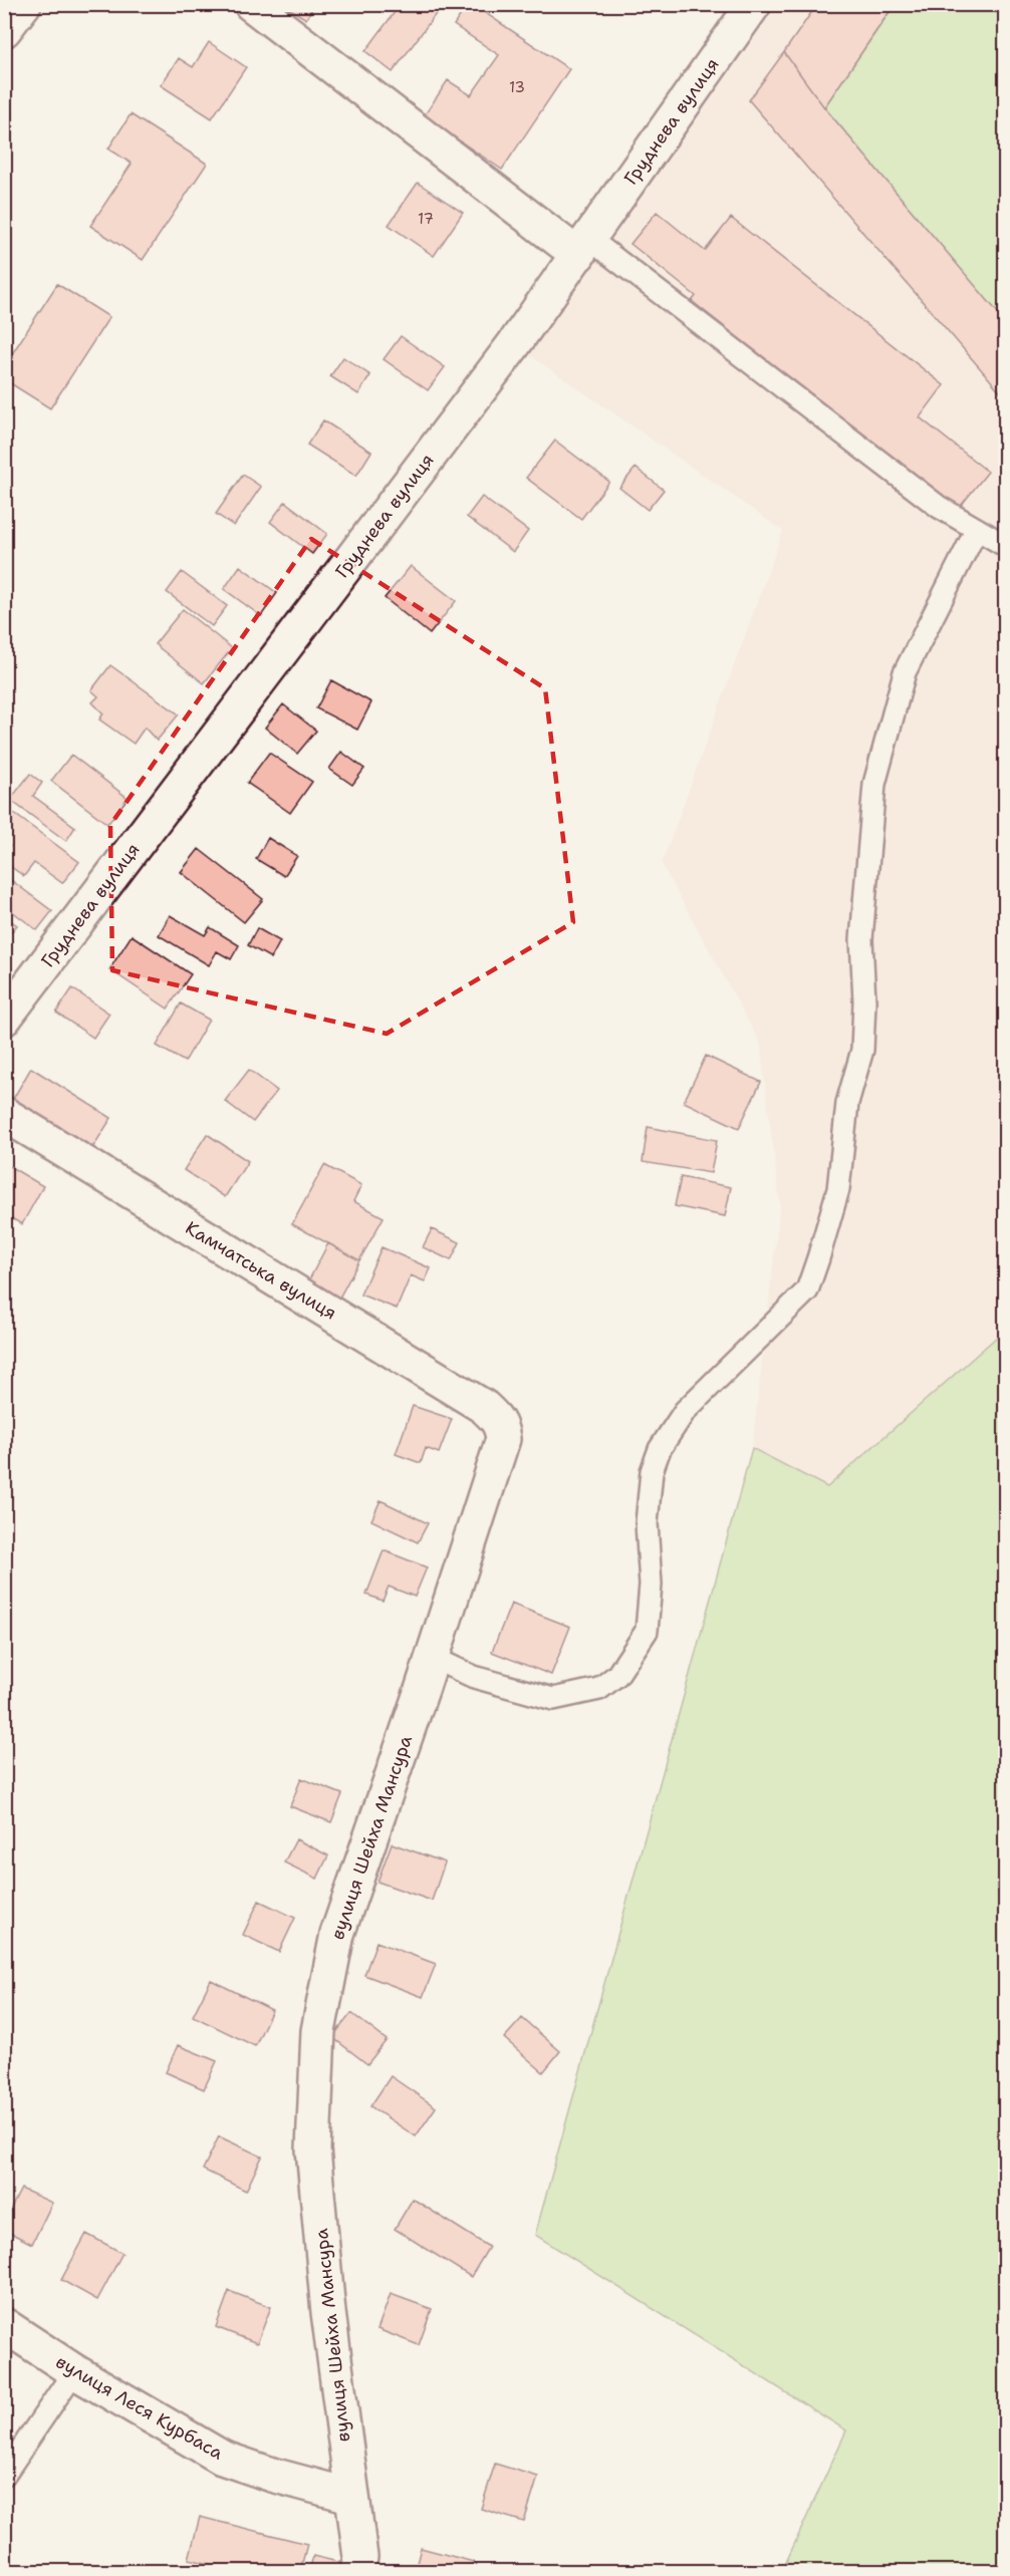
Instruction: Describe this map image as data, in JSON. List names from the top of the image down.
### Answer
{
  "streets": {
    "street": [
      "Груднева вулиця",
      "Камчатська вулиця",
      "вулиця Шейха Мансура",
      "вулиця Леся Курбаса"
    ]
  },
  "crossings": [
    ["Камчатська вулиця", "вулиця Шейха Мансура"],
    ["вулиця Шейха Мансура", "вулиця Леся Курбаса"]
  ],
  "house_numbers": ["13", "17"]
}
